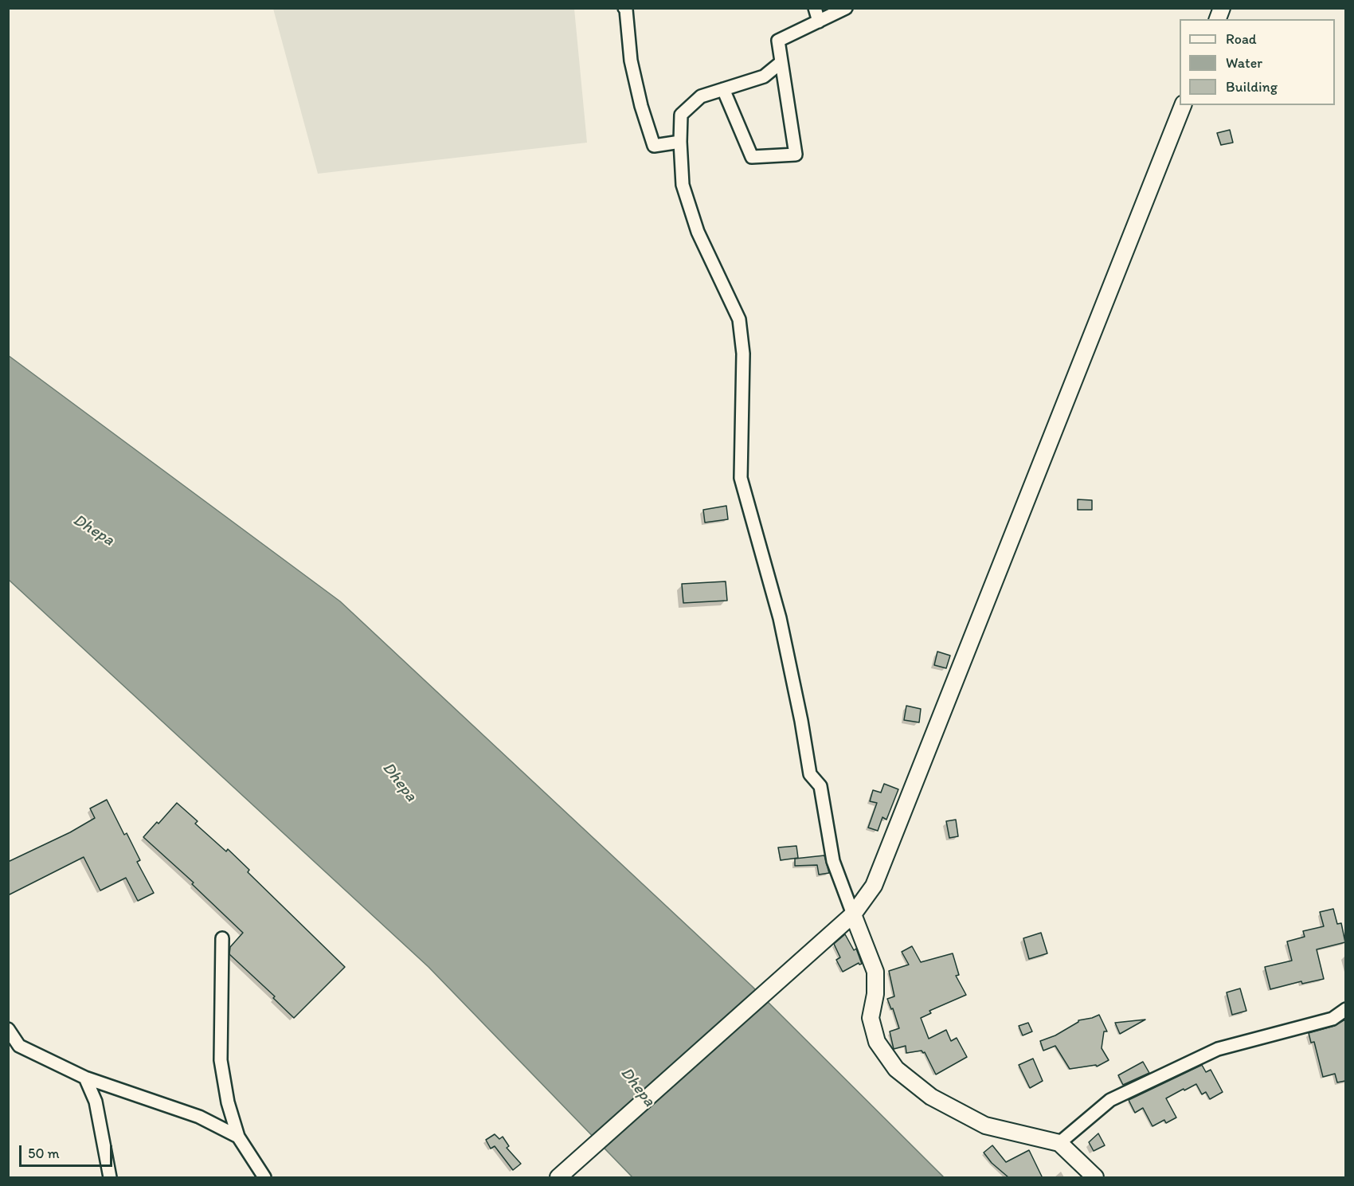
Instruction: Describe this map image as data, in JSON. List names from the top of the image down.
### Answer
{
  "water": ["Dhepa"],
  "legend": ["Road", "Water", "Building"],
  "scale_bar": "50 m"
}
